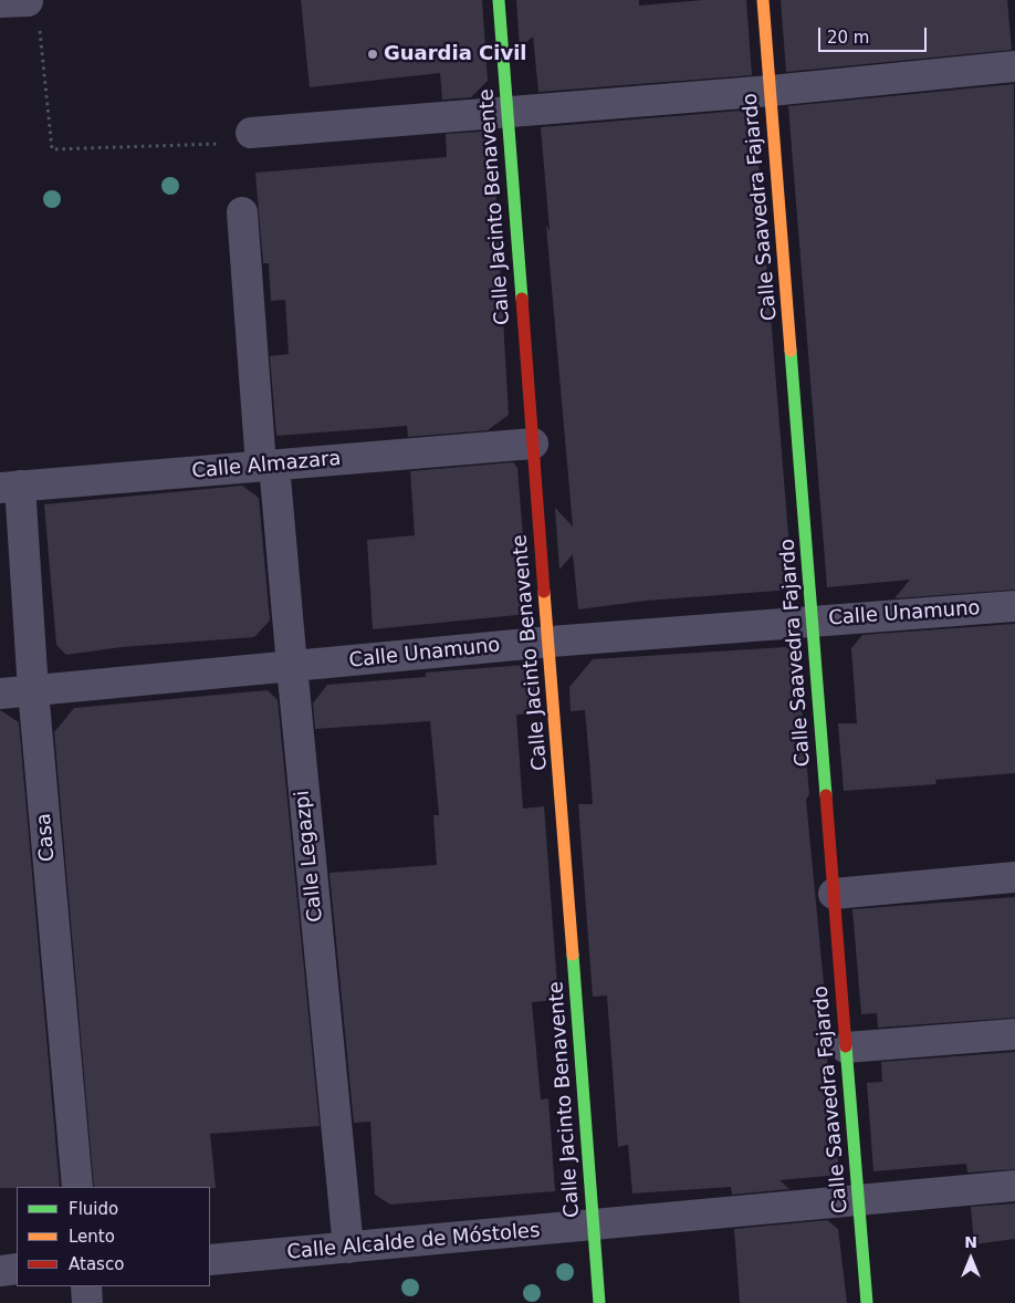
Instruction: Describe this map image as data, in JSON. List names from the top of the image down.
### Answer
{
  "streets": {
    "street": [
      "Calle Jacinto Benavente",
      "Calle Saavedra Fajardo",
      "Calle Almazara",
      "Calle Unamuno",
      "Casa",
      "Calle Legazpi",
      "Calle Alcalde de Móstoles"
    ]
  },
  "crossings": [
    ["Calle Jacinto Benavente", "Calle Almazara"],
    ["Calle Jacinto Benavente", "Calle Unamuno"],
    ["Calle Jacinto Benavente", "Calle Alcalde de Móstoles"],
    ["Calle Saavedra Fajardo", "Calle Unamuno"],
    ["Calle Saavedra Fajardo", "Calle Alcalde de Móstoles"],
    ["Calle Almazara", "Casa"],
    ["Calle Almazara", "Calle Legazpi"],
    ["Calle Unamuno", "Casa"],
    ["Calle Unamuno", "Calle Legazpi"],
    ["Calle Legazpi", "Calle Alcalde de Móstoles"]
  ],
  "places": ["Guardia Civil"],
  "legend": ["Fluido", "Lento", "Atasco"],
  "scale_bar": "20 m",
  "north": "top"
}
